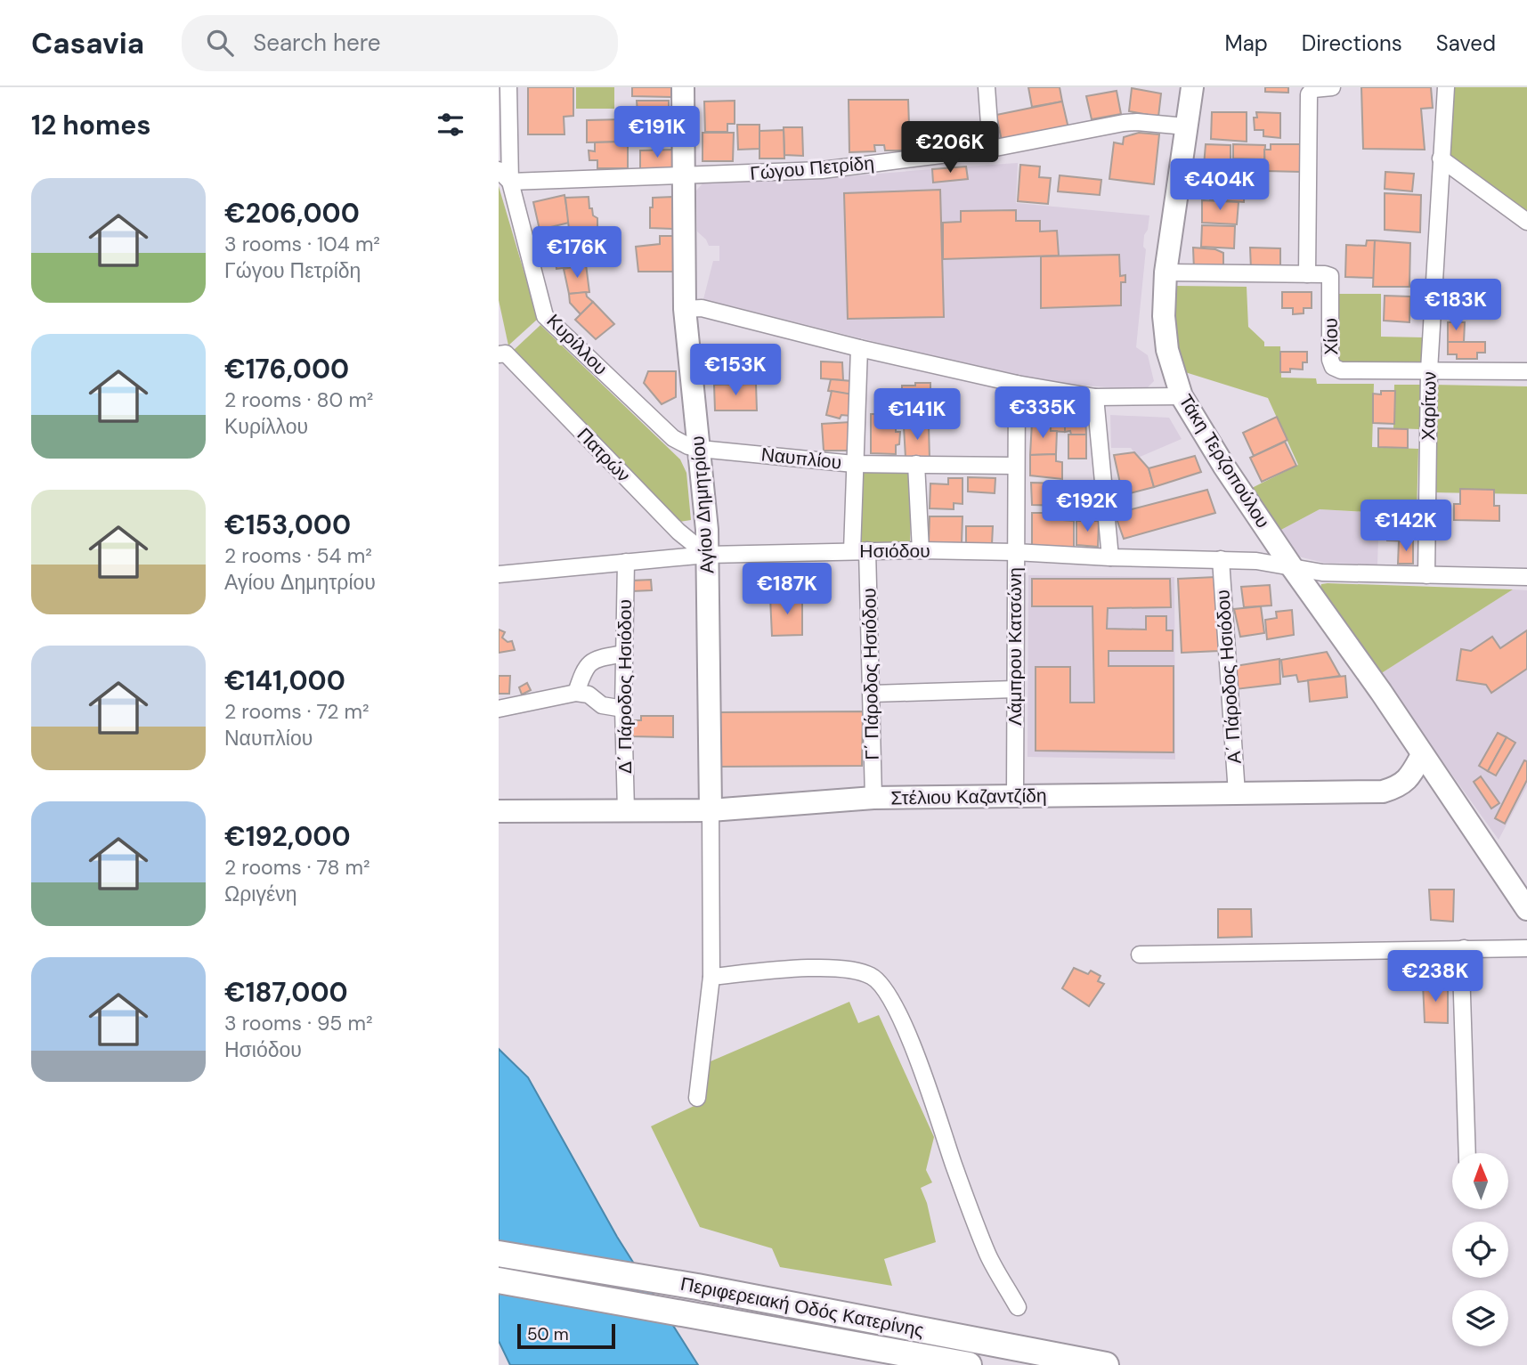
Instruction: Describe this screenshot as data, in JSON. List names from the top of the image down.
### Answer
{
  "streets": {
    "main road": ["Περιφερειακή Οδός Κατερίνης"],
    "street": [
      "Γώγου Πετρίδη",
      "Χίου",
      "Κυρίλλου",
      "Χαρίτων",
      "Πατρών",
      "Ναυπλίου",
      "Τάκη Τερζοπούλου",
      "Αγίου Δημητρίου",
      "Ησιόδου",
      "Λάμπρου Κατσώνη",
      "Γ΄ Πάροδος Ησιόδου",
      "Α΄ Πάροδος Ησιόδου",
      "Δ΄ Πάροδος Ησιόδου",
      "Στέλιου Καζαντζίδη"
    ]
  },
  "crossings": [
    ["Γώγου Πετρίδη", "Κυρίλλου"],
    ["Γώγου Πετρίδη", "Τάκη Τερζοπούλου"],
    ["Γώγου Πετρίδη", "Αγίου Δημητρίου"],
    ["Χίου", "Χαρίτων"],
    ["Χίου", "Τάκη Τερζοπούλου"],
    ["Κυρίλλου", "Ναυπλίου"],
    ["Κυρίλλου", "Αγίου Δημητρίου"],
    ["Χαρίτων", "Ησιόδου"],
    ["Πατρών", "Αγίου Δημητρίου"],
    ["Πατρών", "Ησιόδου"],
    ["Ναυπλίου", "Αγίου Δημητρίου"],
    ["Ναυπλίου", "Λάμπρου Κατσώνη"],
    ["Ναυπλίου", "Γ΄ Πάροδος Ησιόδου"],
    ["Τάκη Τερζοπούλου", "Ησιόδου"],
    ["Τάκη Τερζοπούλου", "Στέλιου Καζαντζίδη"],
    ["Αγίου Δημητρίου", "Ησιόδου"],
    ["Αγίου Δημητρίου", "Στέλιου Καζαντζίδη"],
    ["Ησιόδου", "Λάμπρου Κατσώνη"],
    ["Ησιόδου", "Γ΄ Πάροδος Ησιόδου"],
    ["Ησιόδου", "Α΄ Πάροδος Ησιόδου"],
    ["Ησιόδου", "Δ΄ Πάροδος Ησιόδου"],
    ["Λάμπρου Κατσώνη", "Στέλιου Καζαντζίδη"],
    ["Γ΄ Πάροδος Ησιόδου", "Στέλιου Καζαντζίδη"],
    ["Α΄ Πάροδος Ησιόδου", "Στέλιου Καζαντζίδη"],
    ["Δ΄ Πάροδος Ησιόδου", "Στέλιου Καζαντζίδη"]
  ],
  "scale_bar": "50 m",
  "north": "top",
  "page": {
    "header": "Casavia",
    "search": "Search here",
    "nav": ["Map", "Directions", "Saved"],
    "heading": "12 homes",
    "price": [
      "€191K",
      "€206K",
      "€404K",
      "€176K",
      "€183K",
      "€153K",
      "€335K",
      "€141K",
      "€192K",
      "€142K",
      "€187K",
      "€238K"
    ],
    "list": [
      {
        "name": "€206,000",
        "note": "3 rooms · 104 m² · Γώγου Πετρίδη"
      },
      {
        "name": "€176,000",
        "note": "2 rooms · 80 m² · Κυρίλλου"
      },
      {
        "name": "€153,000",
        "note": "2 rooms · 54 m² · Αγίου Δημητρίου"
      },
      {
        "name": "€141,000",
        "note": "2 rooms · 72 m² · Ναυπλίου"
      },
      {
        "name": "€192,000",
        "note": "2 rooms · 78 m² · Ωριγένη"
      },
      {
        "name": "€187,000",
        "note": "3 rooms · 95 m² · Ησιόδου"
      }
    ],
    "scale": "50 m"
  }
}
